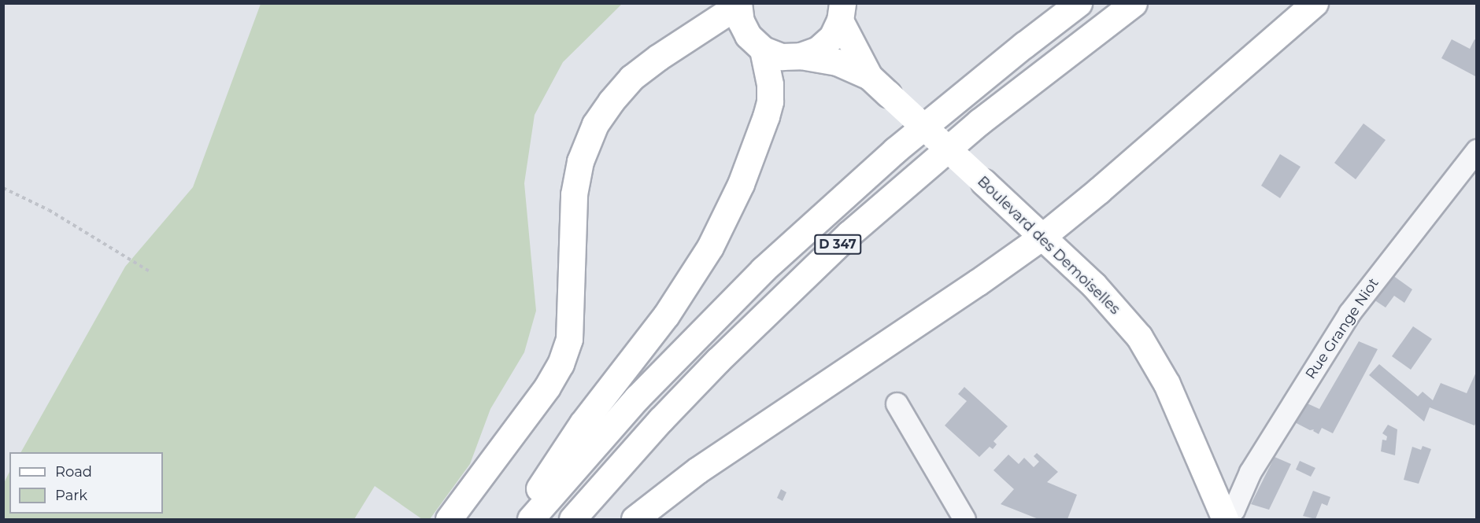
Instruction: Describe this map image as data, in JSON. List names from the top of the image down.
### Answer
{
  "streets": {
    "main road": ["D 347", "Boulevard des Demoiselles"],
    "street": ["Rue Grange Niot"]
  },
  "crossings": [
    ["Boulevard des Demoiselles", "Rue Grange Niot"]
  ],
  "legend": ["Road", "Park"]
}
